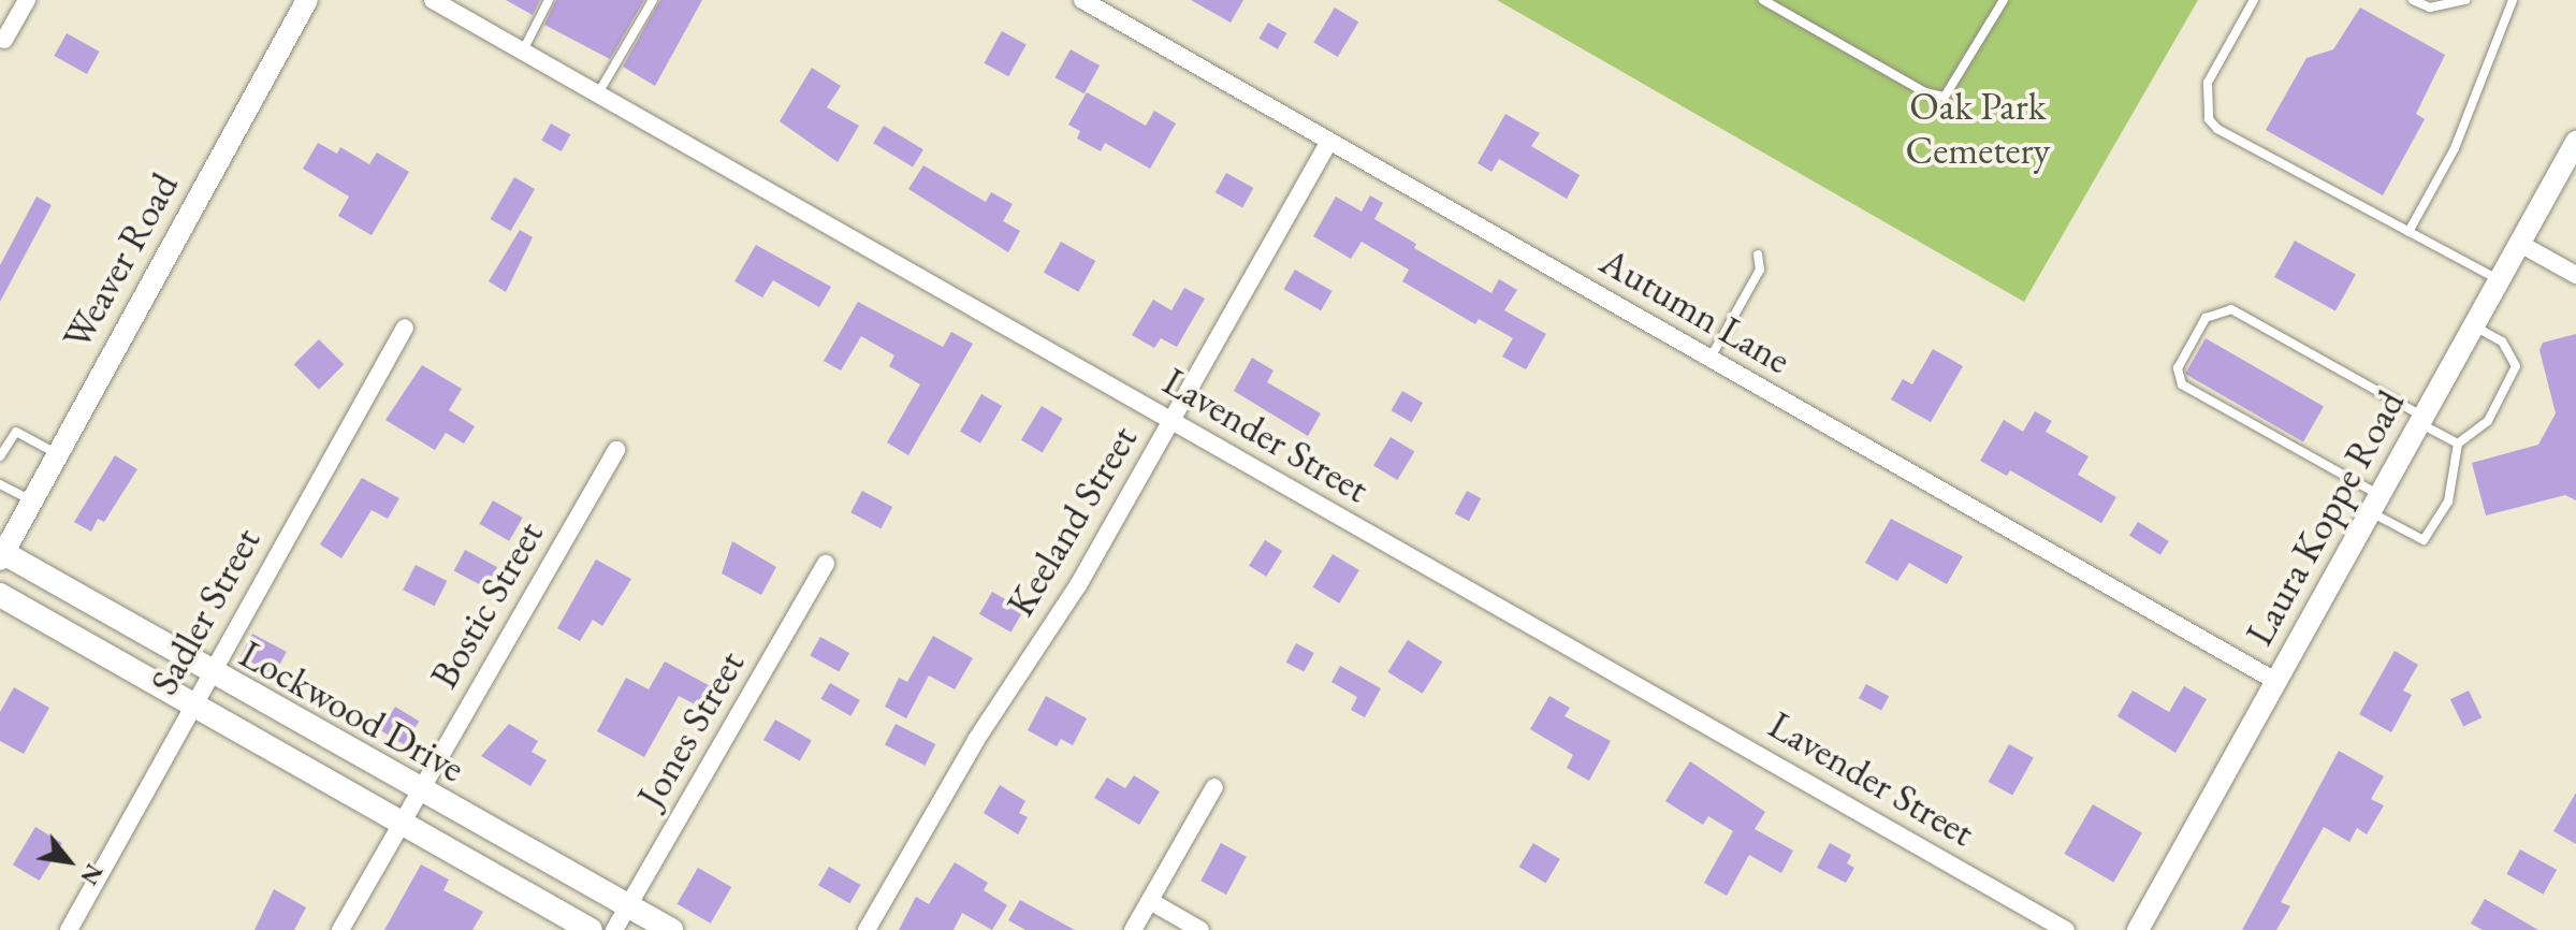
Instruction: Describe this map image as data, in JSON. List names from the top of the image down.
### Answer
{
  "streets": {
    "main road": ["Lockwood Drive"],
    "street": [
      "Weaver Road",
      "Autumn Lane",
      "Lavender Street",
      "Laura Koppe Road",
      "Keeland Street",
      "Bostic Street",
      "Sadler Street",
      "Jones Street"
    ]
  },
  "crossings": [
    ["Weaver Road", "Lockwood Drive"],
    ["Autumn Lane", "Laura Koppe Road"],
    ["Autumn Lane", "Keeland Street"],
    ["Lavender Street", "Keeland Street"],
    ["Bostic Street", "Lockwood Drive"],
    ["Sadler Street", "Lockwood Drive"],
    ["Lockwood Drive", "Jones Street"]
  ],
  "parks": ["Oak Park Cemetery"],
  "north": "bottom right"
}
